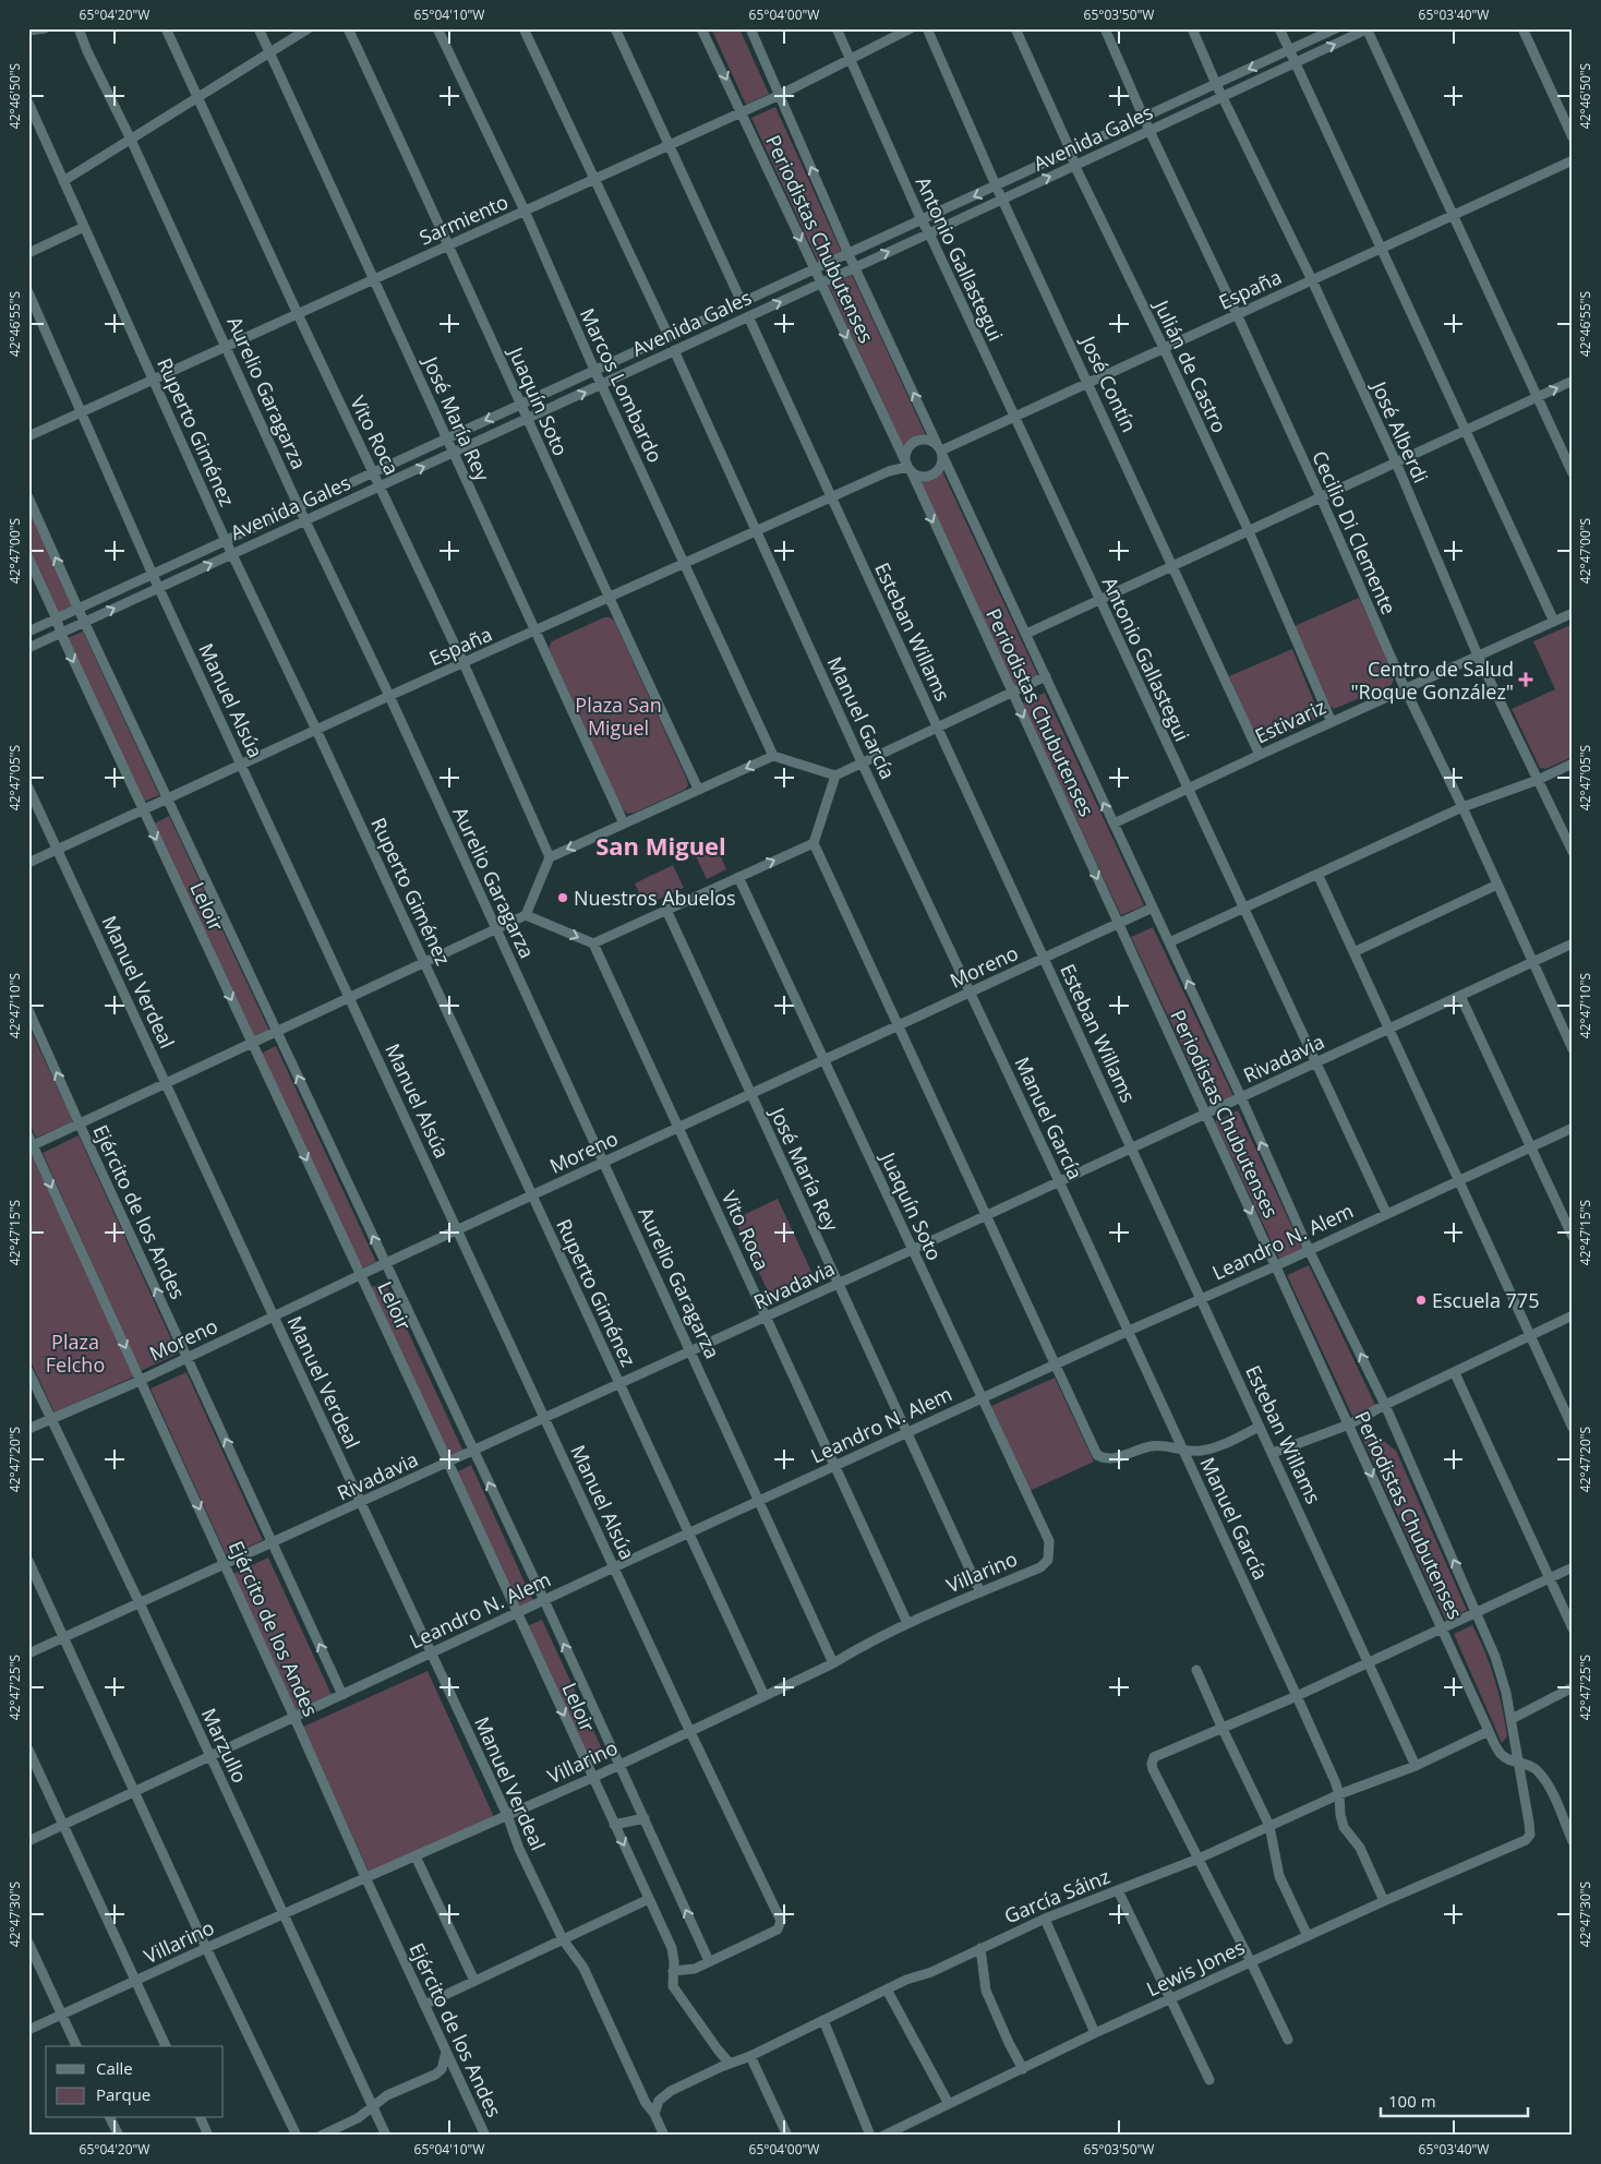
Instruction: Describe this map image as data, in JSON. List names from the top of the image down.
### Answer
{
  "streets": {
    "street": [
      "Avenida Gales",
      "Sarmiento",
      "Periodistas Chubutenses",
      "Antonio Gallastegui",
      "España",
      "Julián de Castro",
      "José Contín",
      "Marcos Lombardo",
      "Aurelio Garagarza",
      "Juaquín Soto",
      "José María Rey",
      "Ruperto Giménez",
      "José Alberdi",
      "Vito Roca",
      "Cecilio Di Clemente",
      "Esteban Willams",
      "Manuel Alsúa",
      "Manuel García",
      "Estivariz",
      "Leloir",
      "Moreno",
      "Manuel Verdeal",
      "Rivadavia",
      "Ejército de los Andes",
      "Leandro N. Alem",
      "Villarino",
      "Marzullo",
      "García Sáinz",
      "Lewis Jones"
    ]
  },
  "crossings": [
    ["Avenida Gales", "Periodistas Chubutenses"],
    ["Avenida Gales", "Antonio Gallastegui"],
    ["Avenida Gales", "Julián de Castro"],
    ["Avenida Gales", "José Contín"],
    ["Avenida Gales", "Marcos Lombardo"],
    ["Avenida Gales", "Aurelio Garagarza"],
    ["Avenida Gales", "Juaquín Soto"],
    ["Avenida Gales", "José María Rey"],
    ["Avenida Gales", "Ruperto Giménez"],
    ["Avenida Gales", "José Alberdi"],
    ["Avenida Gales", "Vito Roca"],
    ["Avenida Gales", "Cecilio Di Clemente"],
    ["Avenida Gales", "Esteban Willams"],
    ["Avenida Gales", "Manuel Alsúa"],
    ["Avenida Gales", "Manuel García"],
    ["Avenida Gales", "Leloir"],
    ["Sarmiento", "Periodistas Chubutenses"],
    ["Sarmiento", "Antonio Gallastegui"],
    ["Sarmiento", "Marcos Lombardo"],
    ["Sarmiento", "Aurelio Garagarza"],
    ["Sarmiento", "Juaquín Soto"],
    ["Sarmiento", "José María Rey"],
    ["Sarmiento", "Ruperto Giménez"],
    ["Sarmiento", "Vito Roca"],
    ["Sarmiento", "Manuel Alsúa"],
    ["Periodistas Chubutenses", "España"],
    ["Periodistas Chubutenses", "Estivariz"],
    ["Periodistas Chubutenses", "Moreno"],
    ["Periodistas Chubutenses", "Rivadavia"],
    ["Periodistas Chubutenses", "Leandro N. Alem"],
    ["Periodistas Chubutenses", "García Sáinz"],
    ["Periodistas Chubutenses", "Lewis Jones"],
    ["Antonio Gallastegui", "España"],
    ["Antonio Gallastegui", "Estivariz"],
    ["Antonio Gallastegui", "Rivadavia"],
    ["Antonio Gallastegui", "Leandro N. Alem"],
    ["España", "Julián de Castro"],
    ["España", "José Contín"],
    ["España", "Marcos Lombardo"],
    ["España", "Aurelio Garagarza"],
    ["España", "Juaquín Soto"],
    ["España", "José María Rey"],
    ["España", "Ruperto Giménez"],
    ["España", "José Alberdi"],
    ["España", "Vito Roca"],
    ["España", "Cecilio Di Clemente"],
    ["España", "Esteban Willams"],
    ["España", "Manuel Alsúa"],
    ["España", "Manuel García"],
    ["España", "Leloir"],
    ["España", "Manuel Verdeal"],
    ["Julián de Castro", "Estivariz"],
    ["José Contín", "Estivariz"],
    ["Aurelio Garagarza", "Moreno"],
    ["Aurelio Garagarza", "Rivadavia"],
    ["Aurelio Garagarza", "Leandro N. Alem"],
    ["Aurelio Garagarza", "Villarino"],
    ["Juaquín Soto", "Moreno"],
    ["Juaquín Soto", "Rivadavia"],
    ["Juaquín Soto", "Leandro N. Alem"],
    ["Juaquín Soto", "Villarino"],
    ["José María Rey", "Moreno"],
    ["José María Rey", "Rivadavia"],
    ["José María Rey", "Leandro N. Alem"],
    ["José María Rey", "Villarino"],
    ["Ruperto Giménez", "Moreno"],
    ["Ruperto Giménez", "Rivadavia"],
    ["Ruperto Giménez", "Leandro N. Alem"],
    ["Ruperto Giménez", "Villarino"],
    ["José Alberdi", "Estivariz"],
    ["Vito Roca", "Moreno"],
    ["Vito Roca", "Rivadavia"],
    ["Vito Roca", "Leandro N. Alem"],
    ["Vito Roca", "Villarino"],
    ["Cecilio Di Clemente", "Estivariz"],
    ["Cecilio Di Clemente", "Rivadavia"],
    ["Esteban Willams", "Moreno"],
    ["Esteban Willams", "Rivadavia"],
    ["Esteban Willams", "Leandro N. Alem"],
    ["Esteban Willams", "García Sáinz"],
    ["Manuel Alsúa", "Leloir"],
    ["Manuel Alsúa", "Moreno"],
    ["Manuel Alsúa", "Rivadavia"],
    ["Manuel Alsúa", "Leandro N. Alem"],
    ["Manuel Alsúa", "Villarino"],
    ["Manuel García", "Moreno"],
    ["Manuel García", "Rivadavia"],
    ["Manuel García", "Leandro N. Alem"],
    ["Manuel García", "García Sáinz"],
    ["Manuel García", "Lewis Jones"],
    ["Leloir", "Moreno"],
    ["Leloir", "Rivadavia"],
    ["Leloir", "Leandro N. Alem"],
    ["Leloir", "Villarino"],
    ["Leloir", "García Sáinz"],
    ["Moreno", "Manuel Verdeal"],
    ["Moreno", "Ejército de los Andes"],
    ["Moreno", "Marzullo"],
    ["Manuel Verdeal", "Rivadavia"],
    ["Manuel Verdeal", "Leandro N. Alem"],
    ["Manuel Verdeal", "Villarino"],
    ["Manuel Verdeal", "García Sáinz"],
    ["Rivadavia", "Ejército de los Andes"],
    ["Rivadavia", "Marzullo"],
    ["Ejército de los Andes", "Leandro N. Alem"],
    ["Ejército de los Andes", "Villarino"],
    ["Leandro N. Alem", "Marzullo"],
    ["Villarino", "Marzullo"]
  ],
  "districts": ["San Miguel"],
  "parks": ["Plaza San Miguel", "Plaza Felcho"],
  "places": {
    "health": ["Centro de Salud \"Roque González\""],
    "other": ["Nuestros Abuelos", "Escuela 775"]
  },
  "legend": ["Calle", "Parque"],
  "scale_bar": "100 m",
  "coordinates": [
    "65°04'20\"W",
    "65°04'10\"W",
    "65°04'00\"W",
    "65°03'50\"W",
    "65°03'40\"W",
    "42°46'50\"S",
    "42°46'55\"S",
    "42°47'00\"S",
    "42°47'05\"S",
    "42°47'10\"S",
    "42°47'15\"S",
    "42°47'20\"S",
    "42°47'25\"S",
    "42°47'30\"S"
  ]
}
